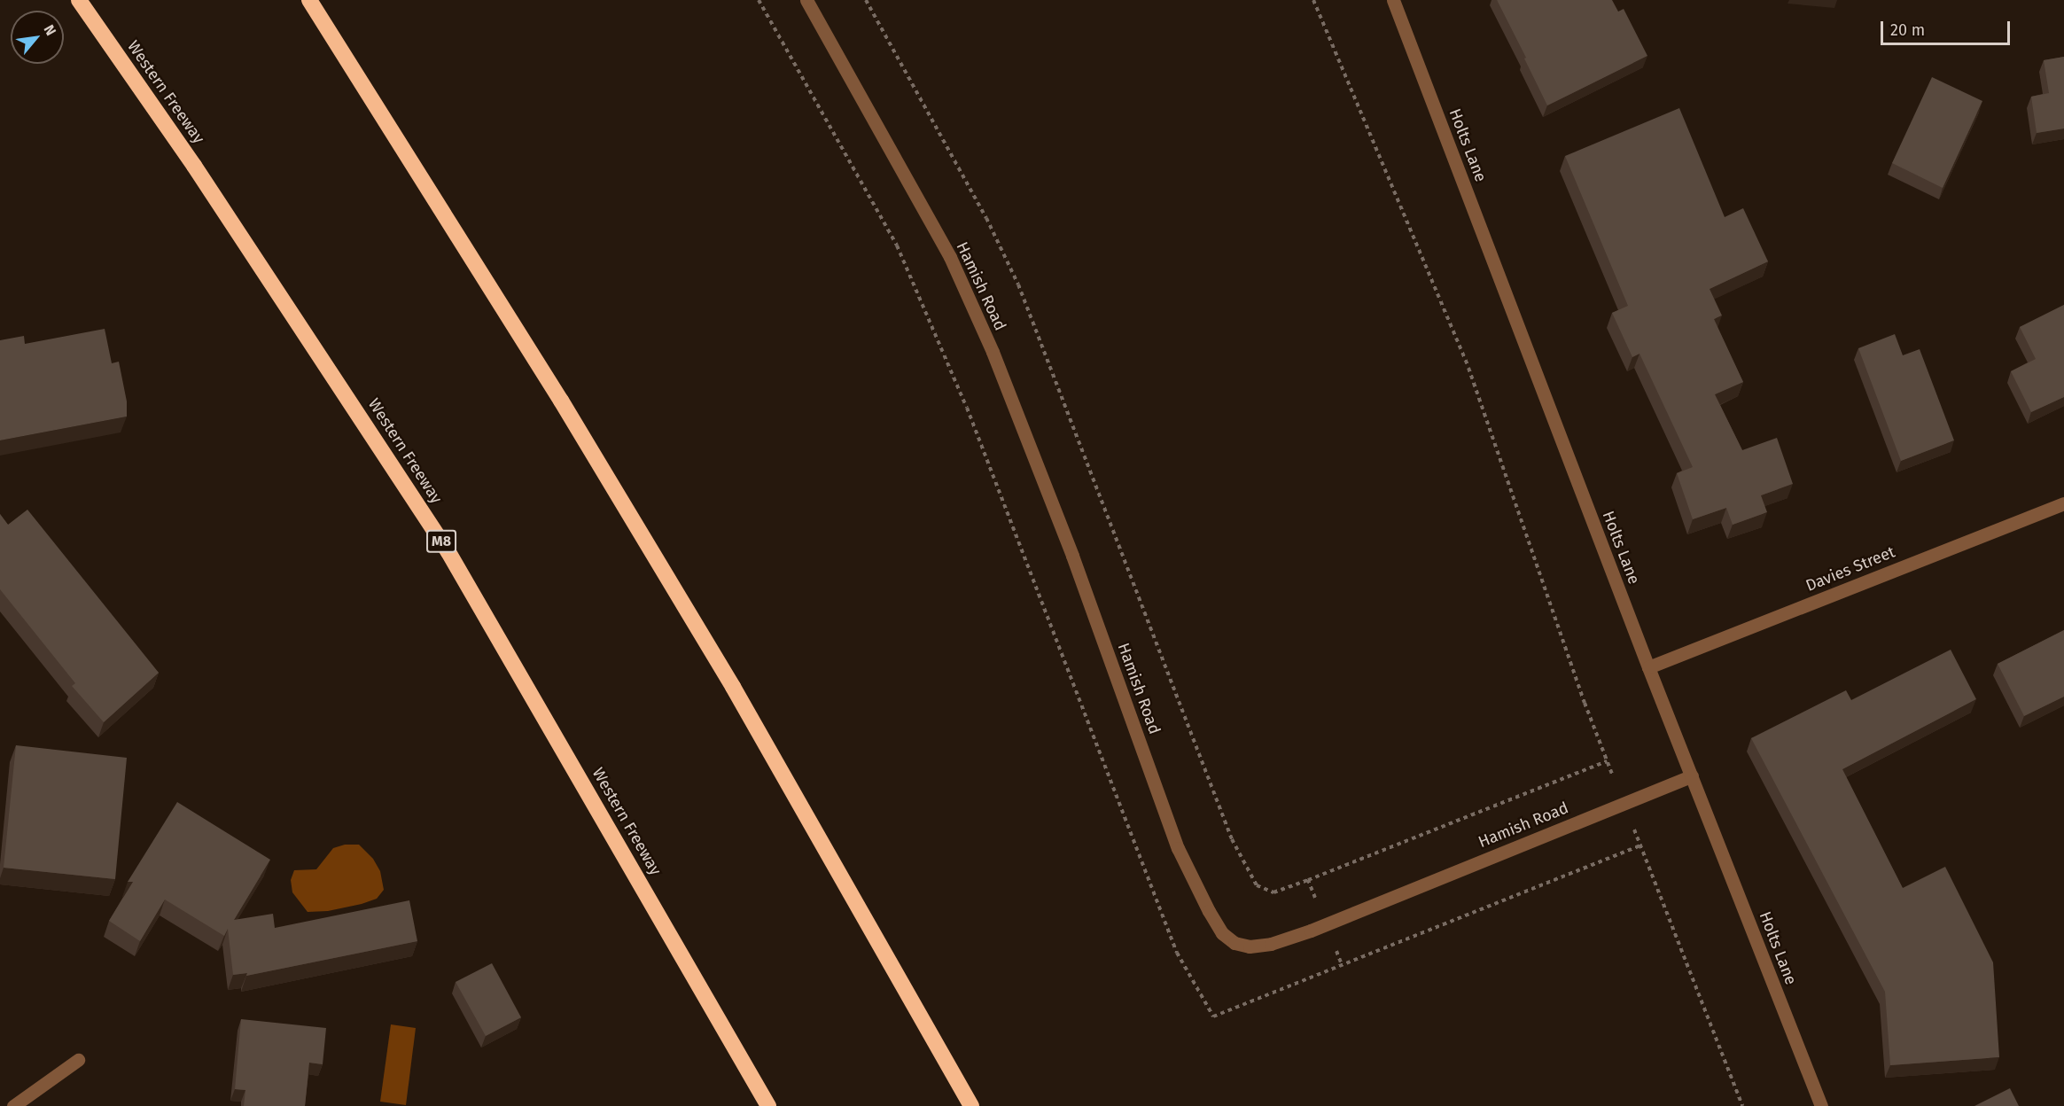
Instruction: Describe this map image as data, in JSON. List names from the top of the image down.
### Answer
{
  "streets": {
    "highway": ["Western Freeway", "M8"],
    "street": ["Holts Lane", "Hamish Road", "Davies Street"]
  },
  "crossings": [
    ["Holts Lane", "Hamish Road"],
    ["Holts Lane", "Davies Street"]
  ],
  "scale_bar": "20 m",
  "north": "top right"
}
